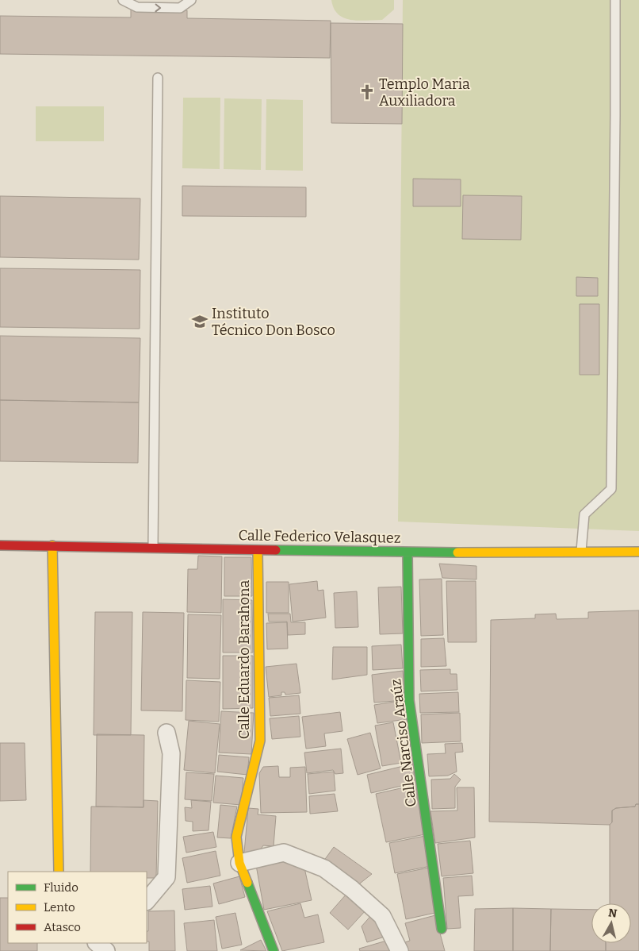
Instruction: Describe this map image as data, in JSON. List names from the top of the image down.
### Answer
{
  "streets": {
    "street": ["Calle Federico Velasquez", "Calle Eduardo Barahona", "Calle Narciso Araúz"]
  },
  "crossings": [
    ["Calle Federico Velasquez", "Calle Eduardo Barahona"],
    ["Calle Federico Velasquez", "Calle Narciso Araúz"]
  ],
  "places": {
    "church": ["Templo Maria Auxiliadora"],
    "school or university": ["Instituto Técnico Don Bosco"]
  },
  "legend": ["Fluido", "Lento", "Atasco"],
  "north": "top"
}
